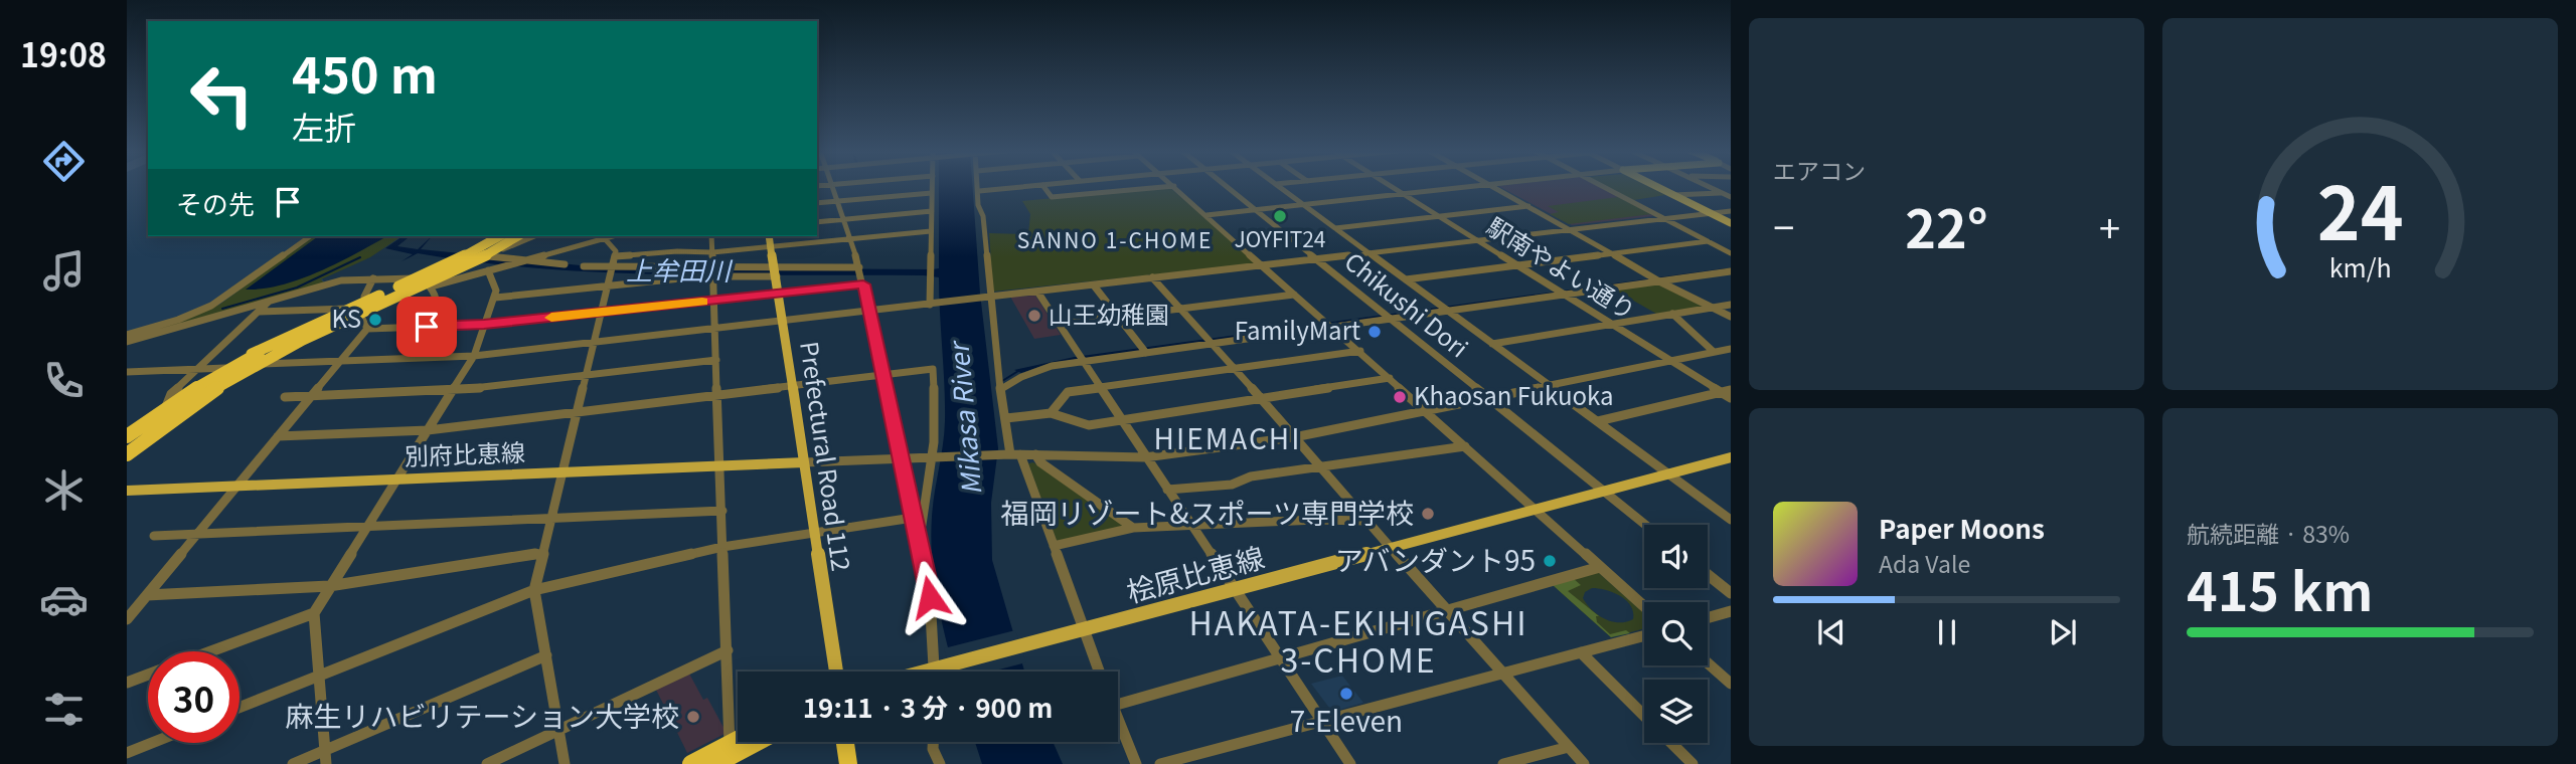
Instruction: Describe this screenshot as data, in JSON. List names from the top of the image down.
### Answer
{
  "streets": {
    "main road": ["別府比恵線", "Prefectural Road 112", "桧原比恵線"],
    "street": ["駅南やよい通り", "Chikushi Dori"]
  },
  "crossings": [
    ["Chikushi Dori", "桧原比恵線"],
    ["別府比恵線", "Prefectural Road 112"]
  ],
  "districts": ["SANNO 1-CHOME", "HIEMACHI", "HAKATA-EKIHIGASHI 3-CHOME"],
  "water": ["上牟田川", "Mikasa River"],
  "places": [
    "JOYFIT24",
    "山王幼稚園",
    "KS",
    "FamilyMart",
    "Khaosan Fukuoka",
    "福岡リゾート&スポーツ専門学校",
    "アバンダント95",
    "7-Eleven",
    "麻生リハビリテーション大学校"
  ],
  "page": {
    "tabs": "19:08",
    "tile": [
      "エアコン",
      ["航続距離 · 83%", "415 km"]
    ],
    "turn": ["450 m", "左折"],
    "then": "その先",
    "heat": ["−", "22°", "+"],
    "song": ["Paper Moons", "Ada Vale"],
    "limit": "30",
    "trip": "19:11 · 3 分 · 900 m",
    "gauge": ["24", "km/h"]
  }
}
